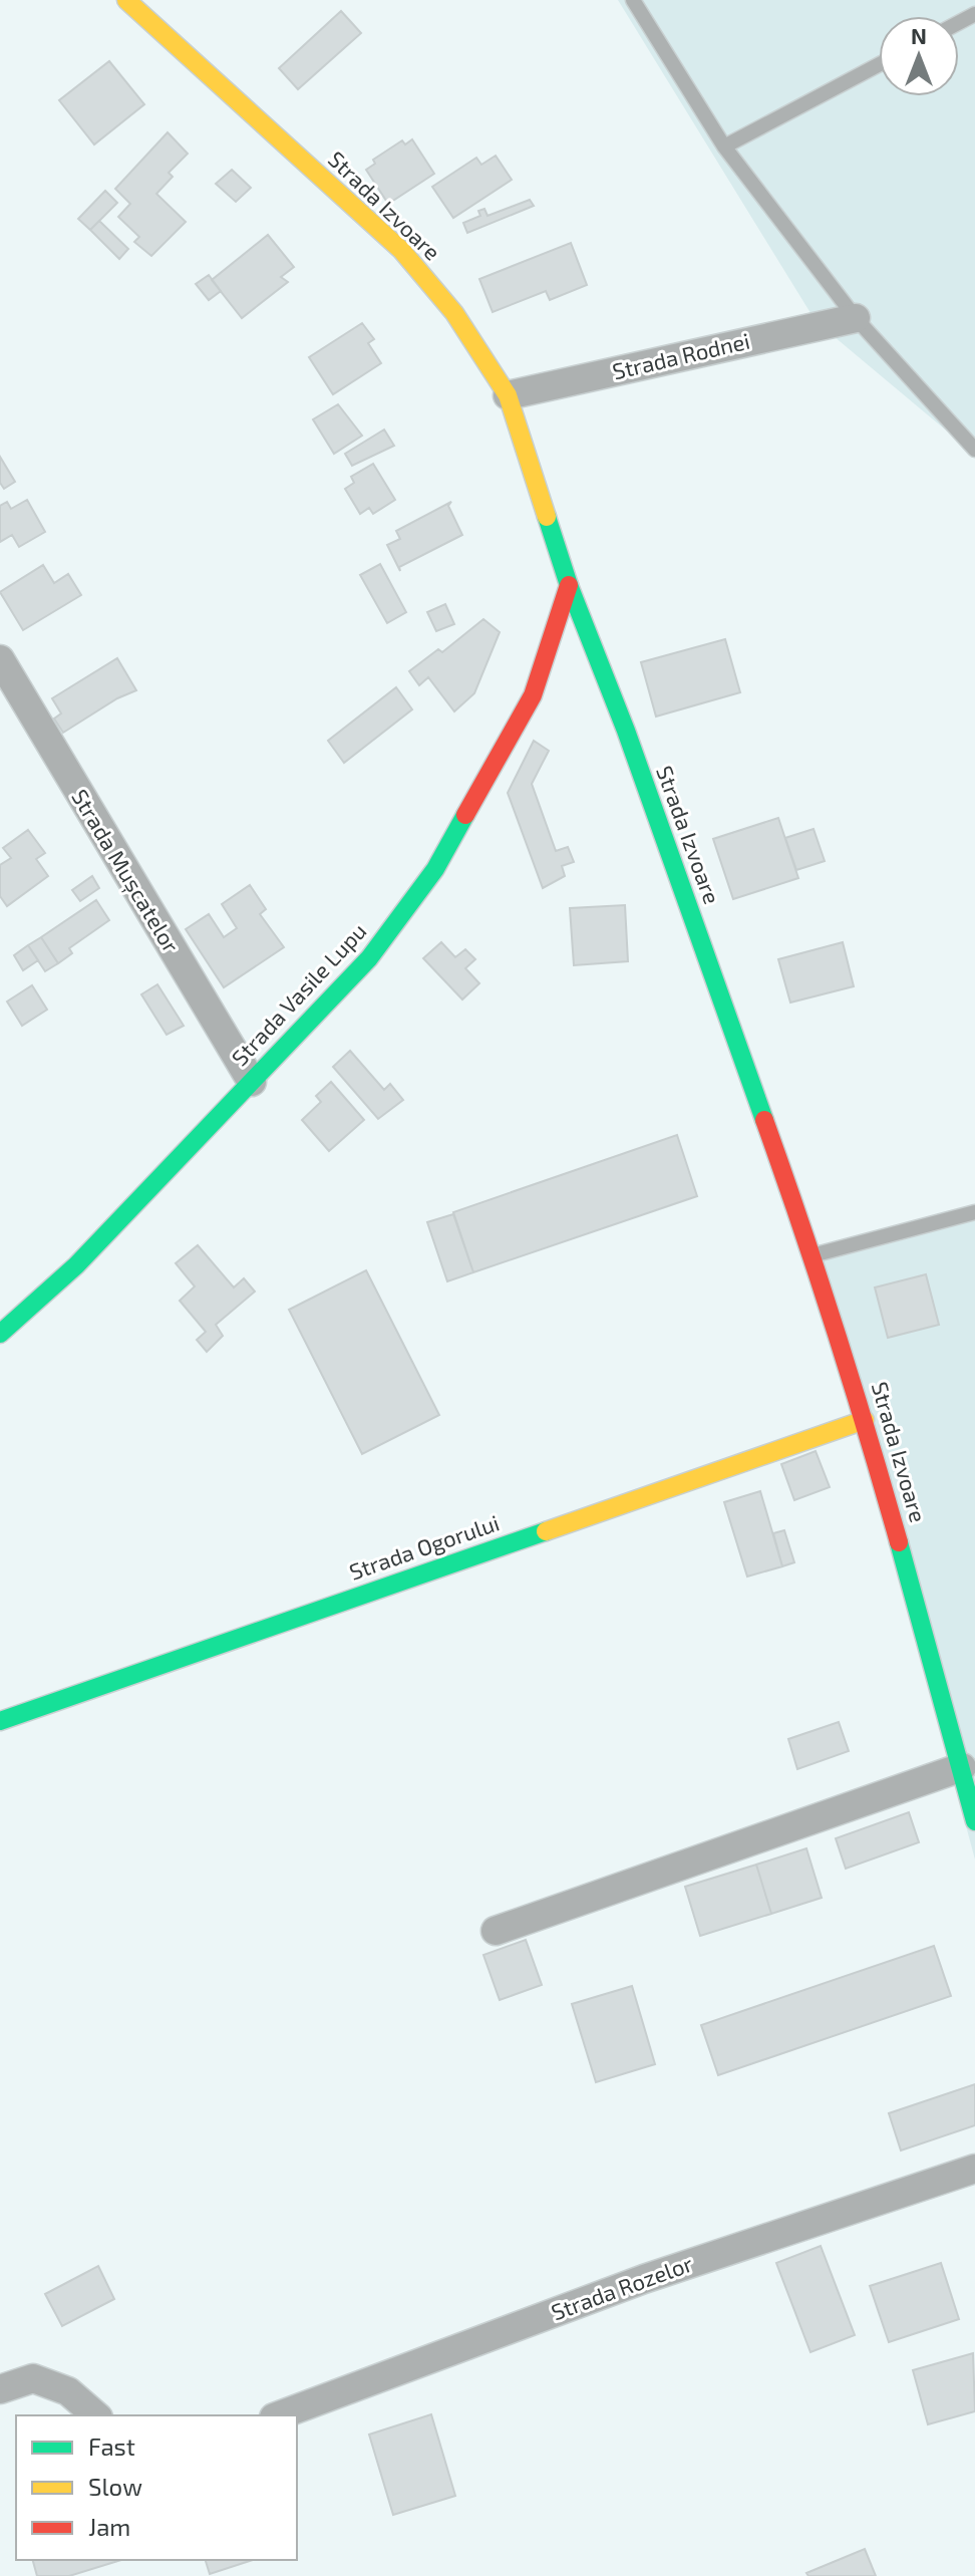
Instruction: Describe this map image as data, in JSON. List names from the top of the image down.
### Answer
{
  "streets": {
    "main road": ["Strada Izvoare", "Strada Vasile Lupu", "Strada Ogorului"],
    "street": ["Strada Rodnei", "Strada Mușcatelor", "Strada Rozelor"]
  },
  "crossings": [
    ["Strada Izvoare", "Strada Rodnei"],
    ["Strada Izvoare", "Strada Vasile Lupu"],
    ["Strada Izvoare", "Strada Ogorului"],
    ["Strada Mușcatelor", "Strada Vasile Lupu"]
  ],
  "legend": ["Fast", "Slow", "Jam"],
  "north": "top"
}
